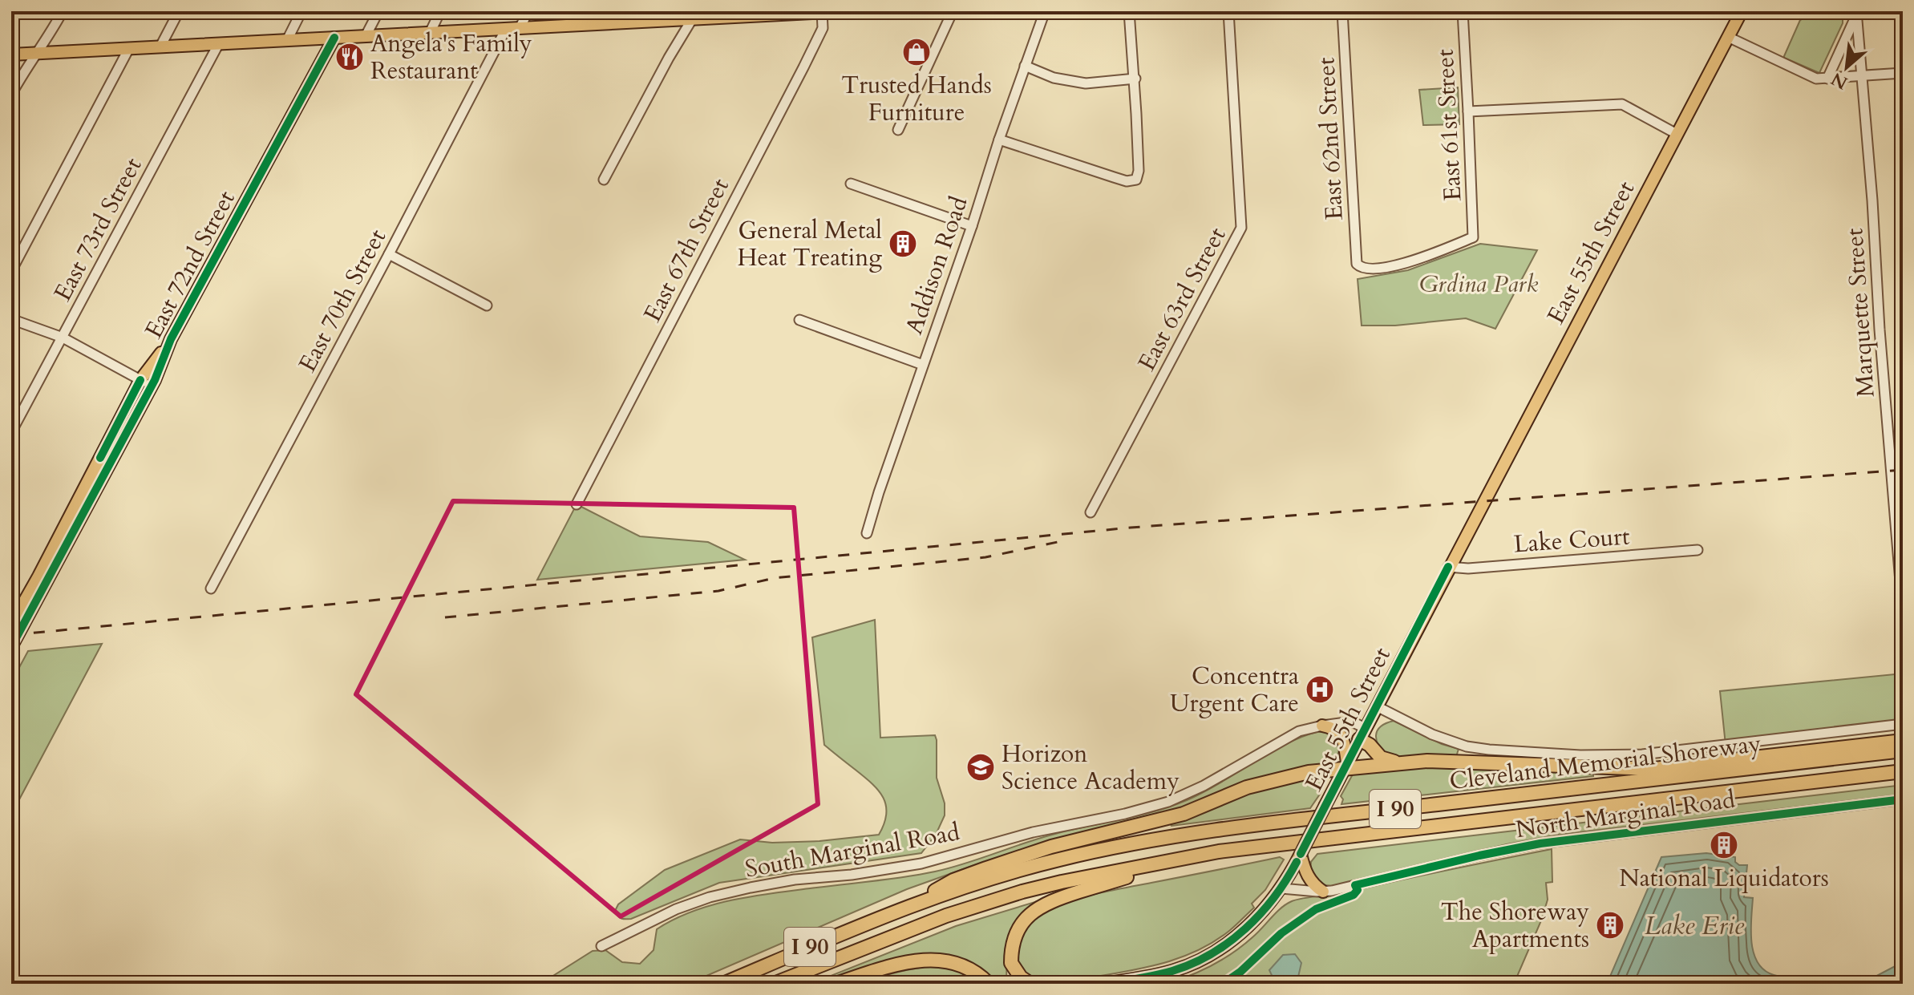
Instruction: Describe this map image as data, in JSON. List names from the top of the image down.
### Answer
{
  "streets": {
    "highway": ["Cleveland Memorial Shoreway", "I 90"],
    "main road": ["East 55th Street", "East 72nd Street"],
    "street": [
      "East 61st Street",
      "East 62nd Street",
      "East 73rd Street",
      "East 67th Street",
      "Addison Road",
      "East 63rd Street",
      "East 70th Street",
      "Marquette Street",
      "Lake Court",
      "North Marginal Road",
      "South Marginal Road"
    ]
  },
  "crossings": [
    ["East 61st Street", "East 62nd Street"],
    ["East 55th Street", "Lake Court"],
    ["East 55th Street", "North Marginal Road"],
    ["East 55th Street", "South Marginal Road"]
  ],
  "water": ["Lake Erie"],
  "parks": ["Grdina Park"],
  "places": {
    "shop": ["Trusted Hands Furniture"],
    "restaurant": ["Angela's Family Restaurant"],
    "building": ["General Metal Heat Treating", "National Liquidators", "The Shoreway Apartments"],
    "hospital": ["Concentra Urgent Care"],
    "school or university": ["Horizon Science Academy"]
  },
  "north": "bottom left"
}
